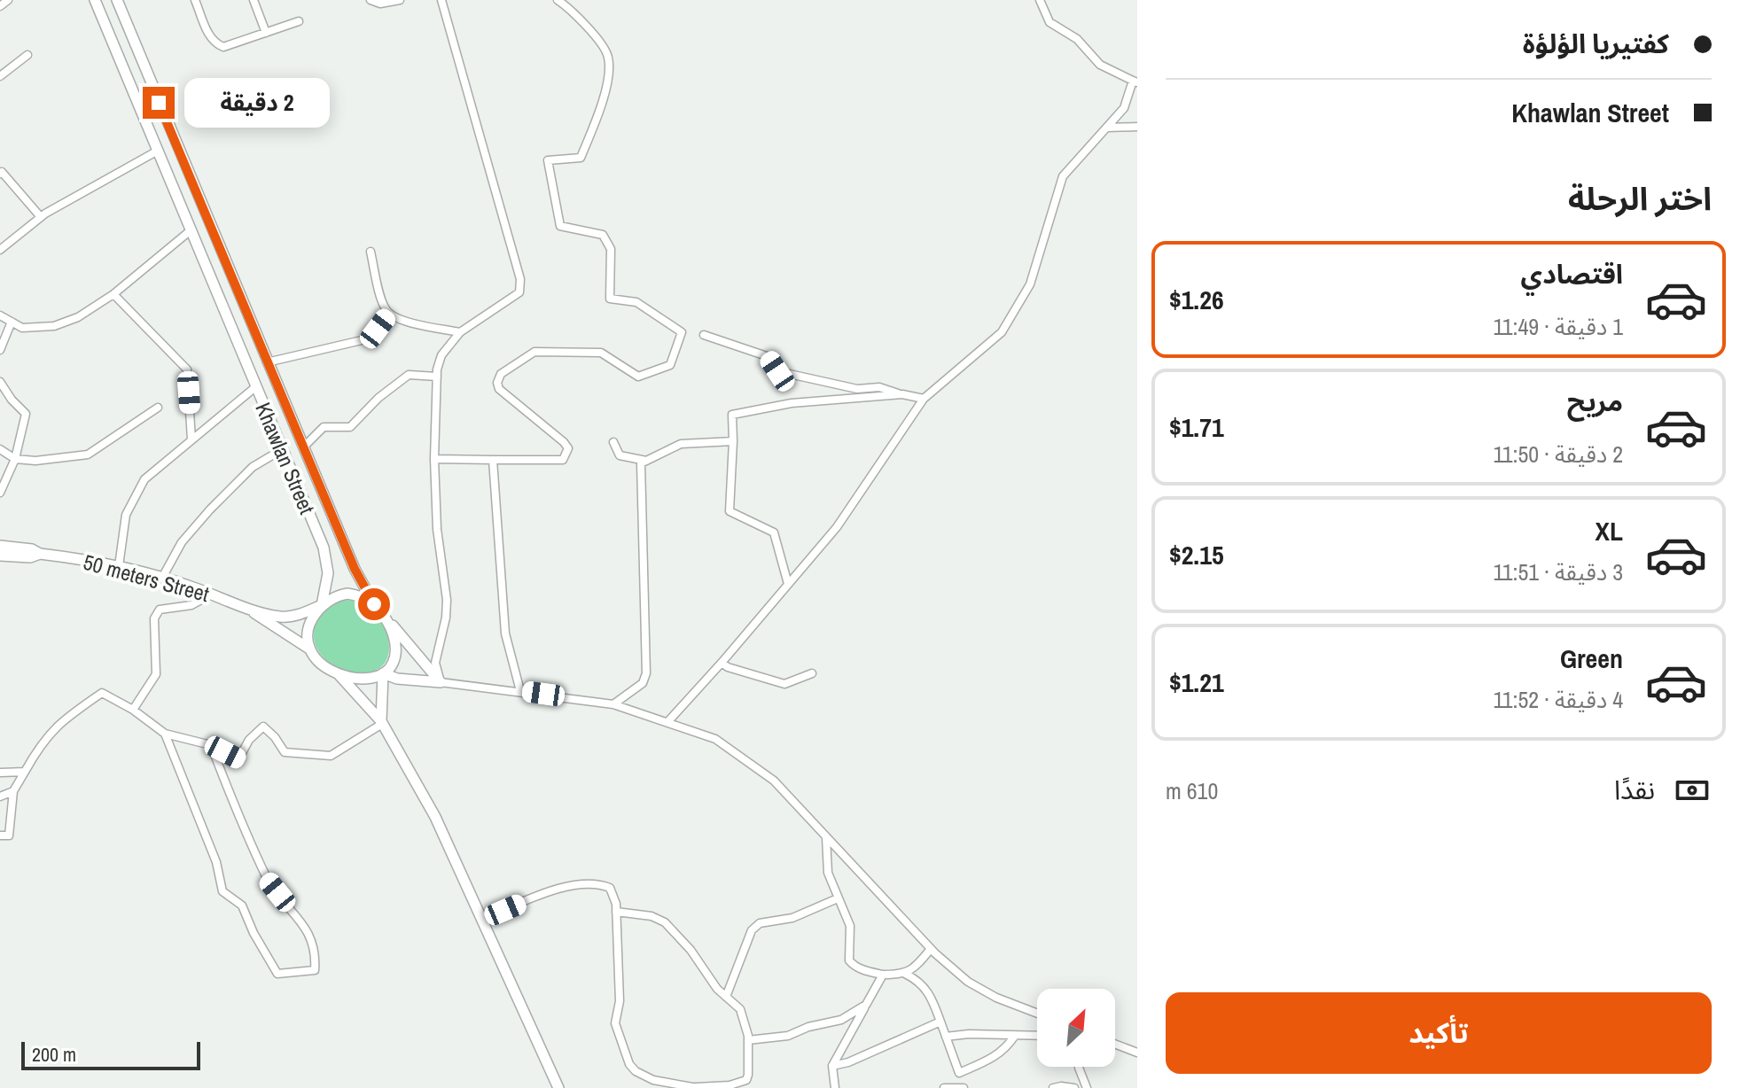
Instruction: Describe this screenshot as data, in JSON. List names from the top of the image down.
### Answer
{
  "streets": {
    "main road": ["Khawlan Street", "50 meters Street"]
  },
  "crossings": [
    ["Khawlan Street", "50 meters Street"]
  ],
  "scale_bar": "200 m",
  "north": "top right",
  "page": {
    "banner": ["كفتيريا الؤلؤة", "Khawlan Street"],
    "bubble": "2 دقيقة",
    "heading": "اختر الرحلة",
    "list": [
      {
        "name": "اقتصادي",
        "note": "1 دقيقة · 11:49",
        "value": "$1.26"
      },
      {
        "name": "مريح",
        "note": "2 دقيقة · 11:50",
        "value": "$1.71"
      },
      {
        "name": "XL",
        "note": "3 دقيقة · 11:51",
        "value": "$2.15"
      },
      {
        "name": "Green",
        "note": "4 دقيقة · 11:52",
        "value": "$1.21"
      }
    ],
    "pay": ["نقدًا", "610 m"],
    "buttons": "تأكيد",
    "scale": "200 m"
  }
}
